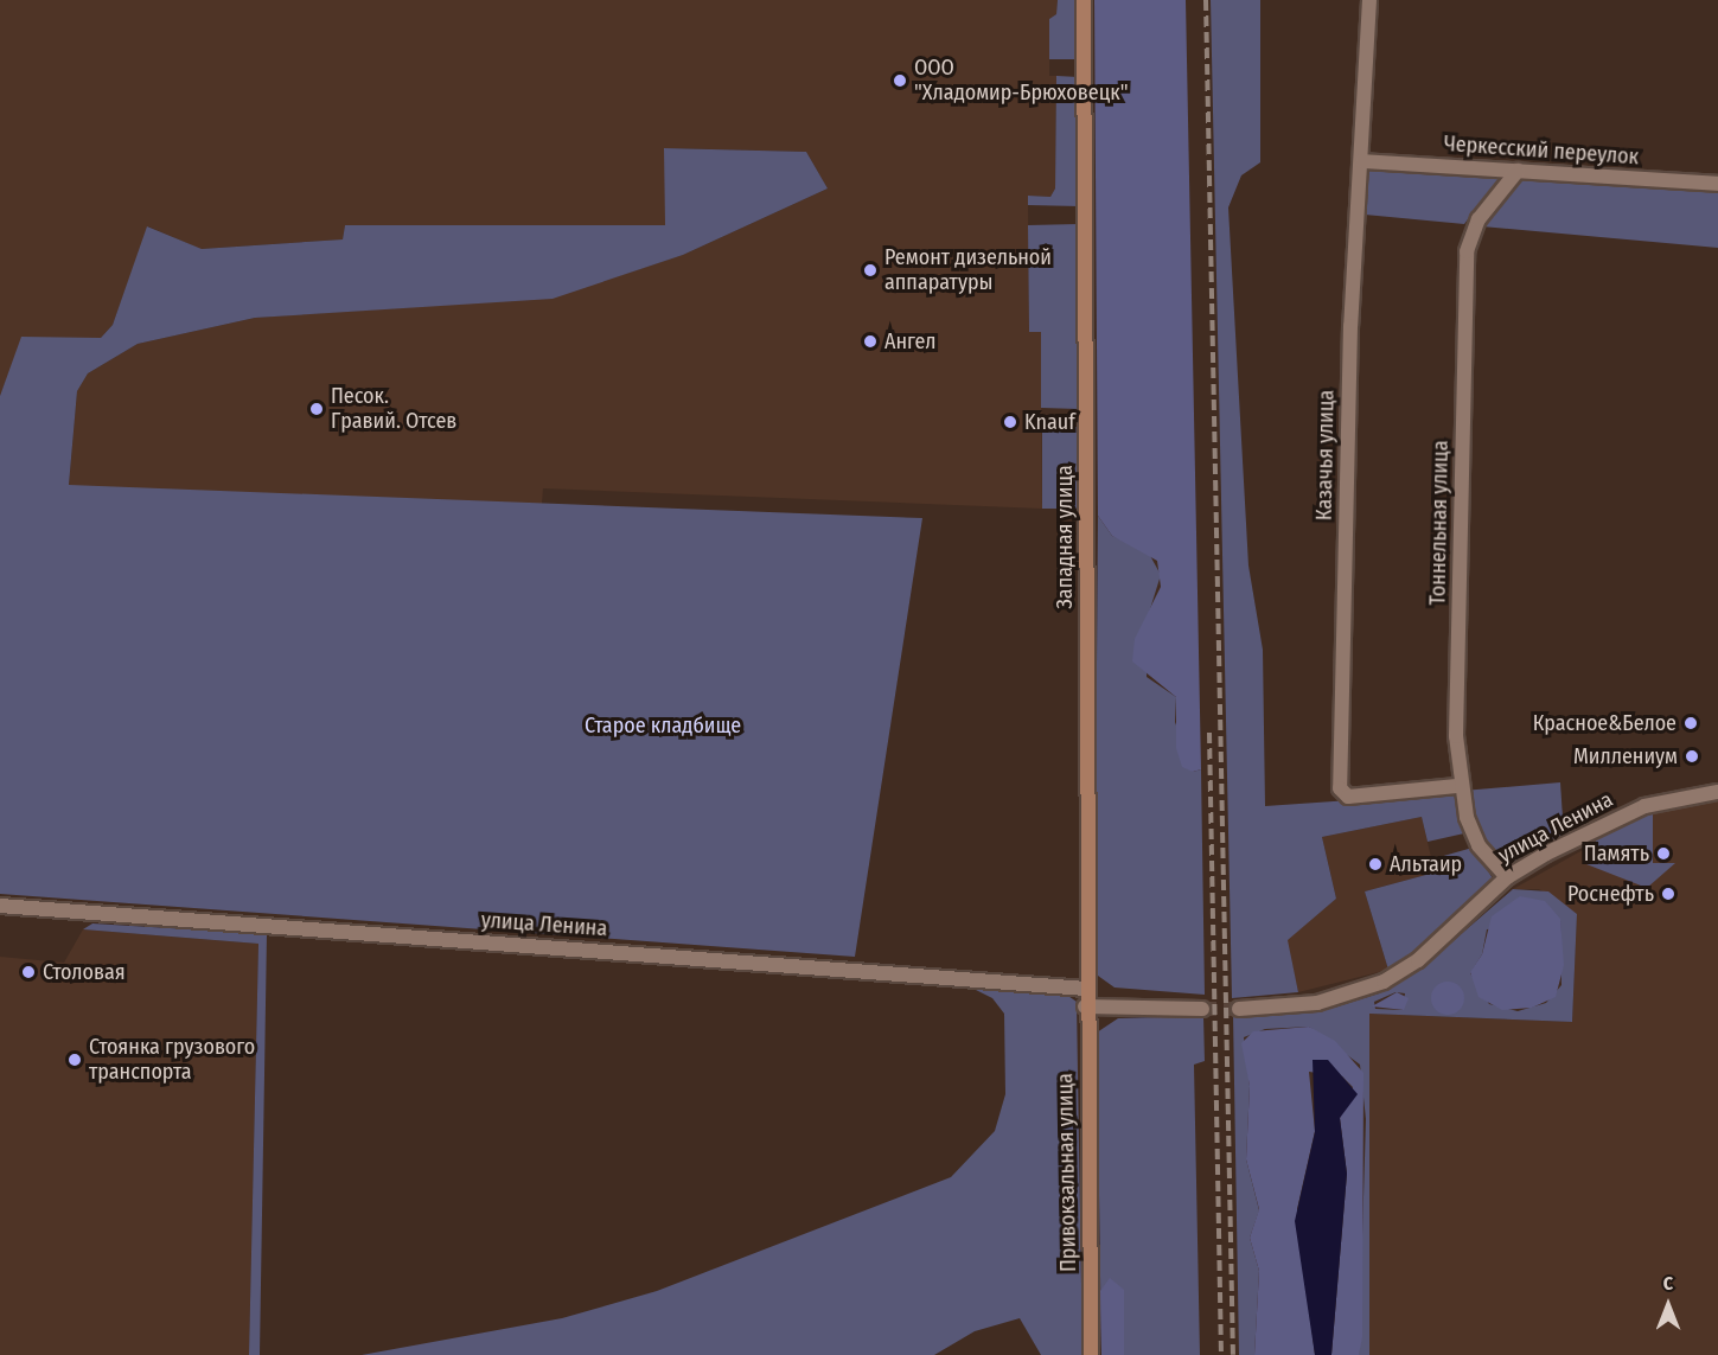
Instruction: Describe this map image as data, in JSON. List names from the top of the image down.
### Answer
{
  "streets": {
    "main road": ["Западная улица", "Привокзальная улица"],
    "street": [
      "Черкесский переулок",
      "Казачья улица",
      "Тоннельная улица",
      "улица Ленина"
    ]
  },
  "crossings": [
    ["Черкесский переулок", "Казачья улица"],
    ["Черкесский переулок", "Тоннельная улица"],
    ["Казачья улица", "Тоннельная улица"],
    ["Тоннельная улица", "улица Ленина"],
    ["Западная улица", "улица Ленина"],
    ["Западная улица", "Привокзальная улица"],
    ["улица Ленина", "Привокзальная улица"]
  ],
  "parks": ["Старое кладбище"],
  "places": [
    "ООО \"Хладомир-Брюховецк\"",
    "Ремонт дизельной аппаратуры",
    "Ангел",
    "Песок. Гравий. Отсев",
    "Knauf",
    "Красное&Белое",
    "Миллениум",
    "Память",
    "Альтаир",
    "Роснефть",
    "Столовая",
    "Стоянка грузового транспорта"
  ],
  "north": "top"
}
